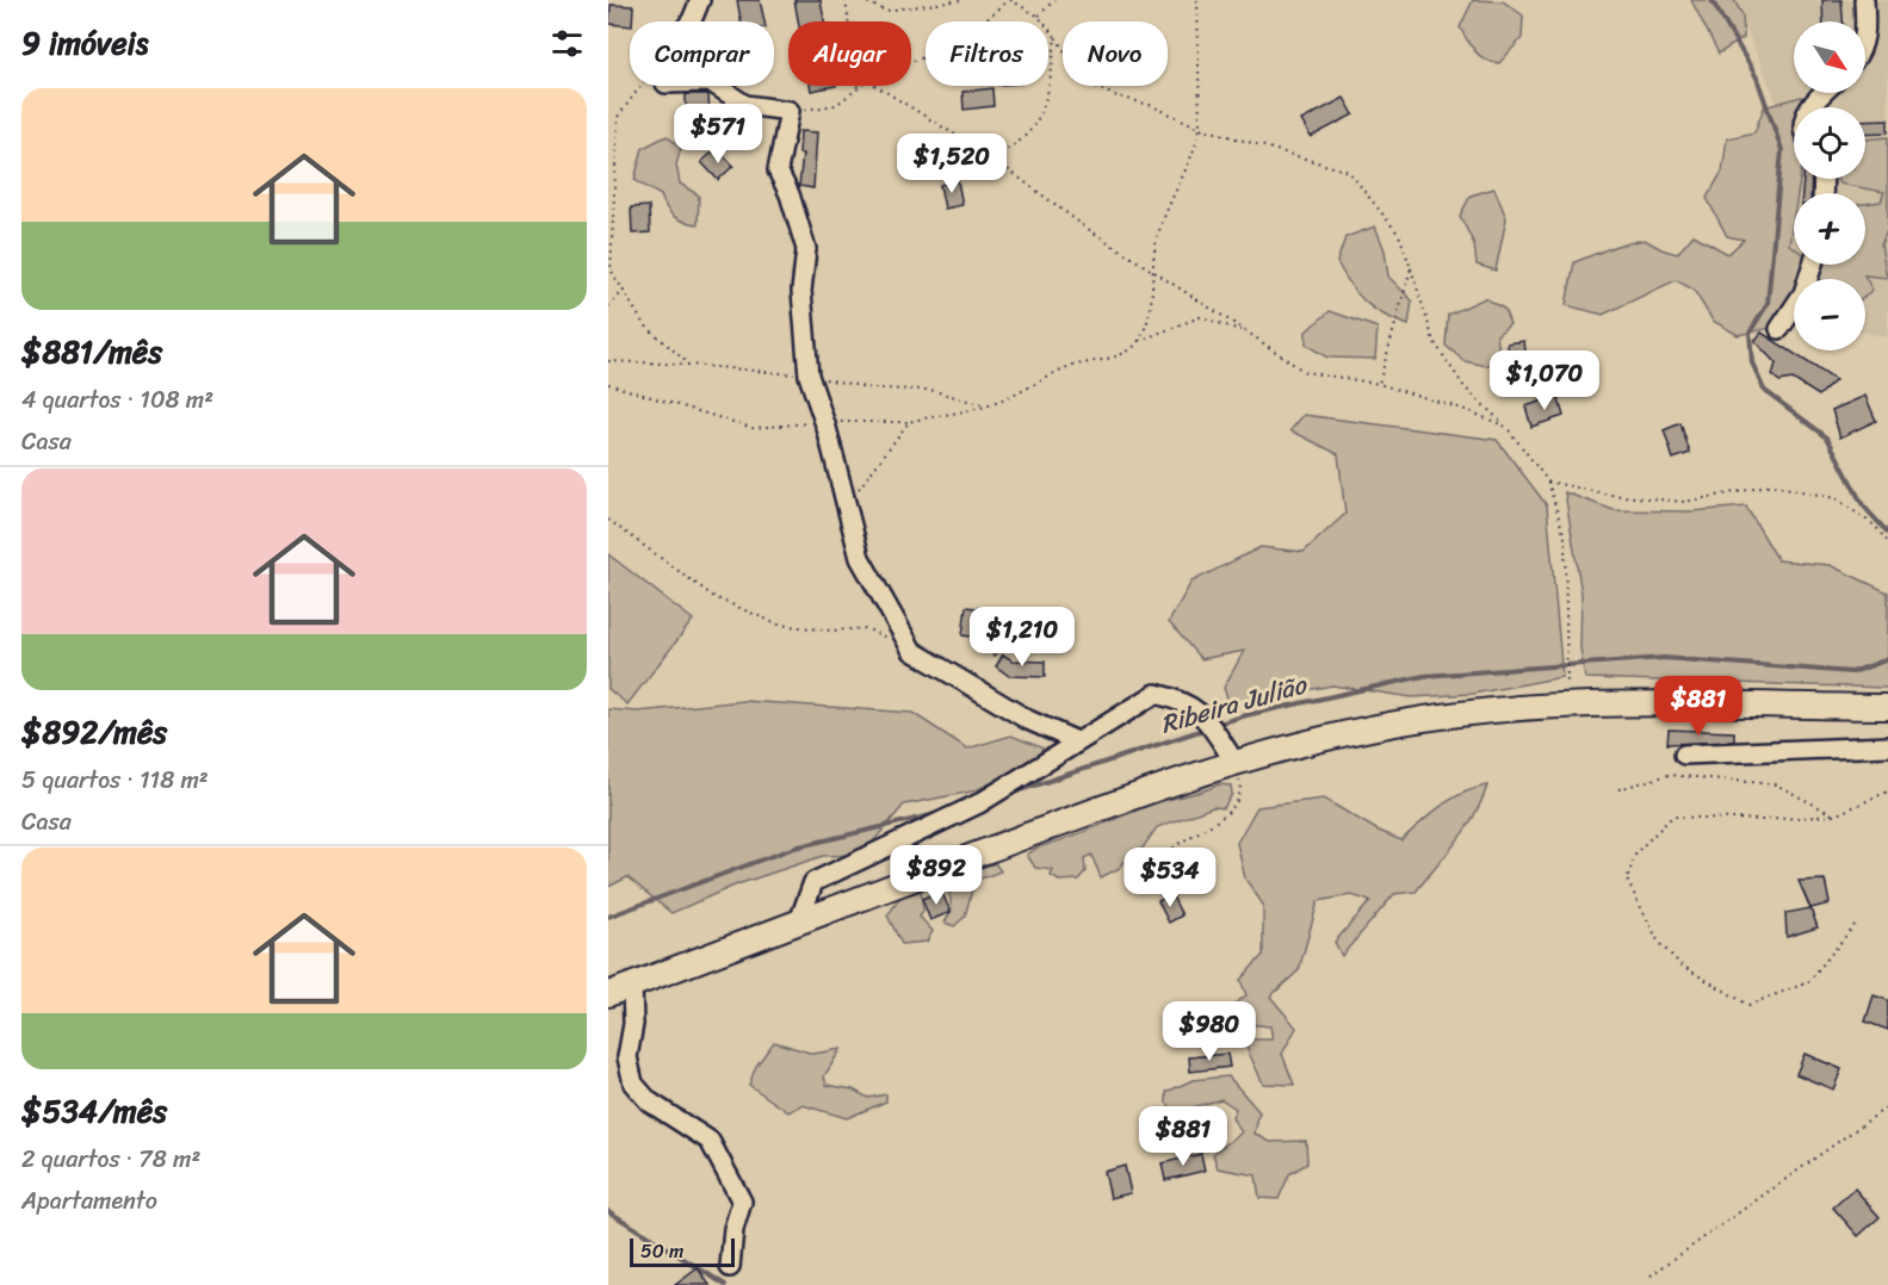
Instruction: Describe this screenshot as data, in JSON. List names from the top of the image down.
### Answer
{
  "water": ["Ribeira Julião"],
  "scale_bar": "50 m",
  "north": "bottom right",
  "page": {
    "heading": "9 imóveis",
    "map_buttons": ["+", "−"],
    "chip": [
      "Comprar",
      "Alugar",
      "Filtros",
      "Novo"
    ],
    "list": [
      {
        "name": "$881/mês",
        "note": "4 quartos · 108 m² · Casa"
      },
      {
        "name": "$892/mês",
        "note": "5 quartos · 118 m² · Casa"
      },
      {
        "name": "$534/mês",
        "note": "2 quartos · 78 m² · Apartamento"
      }
    ],
    "price": [
      "$571",
      "$1,520",
      "$1,070",
      "$1,210",
      "$881",
      "$892",
      "$534",
      "$980",
      "$881"
    ],
    "scale": "50 m"
  }
}
